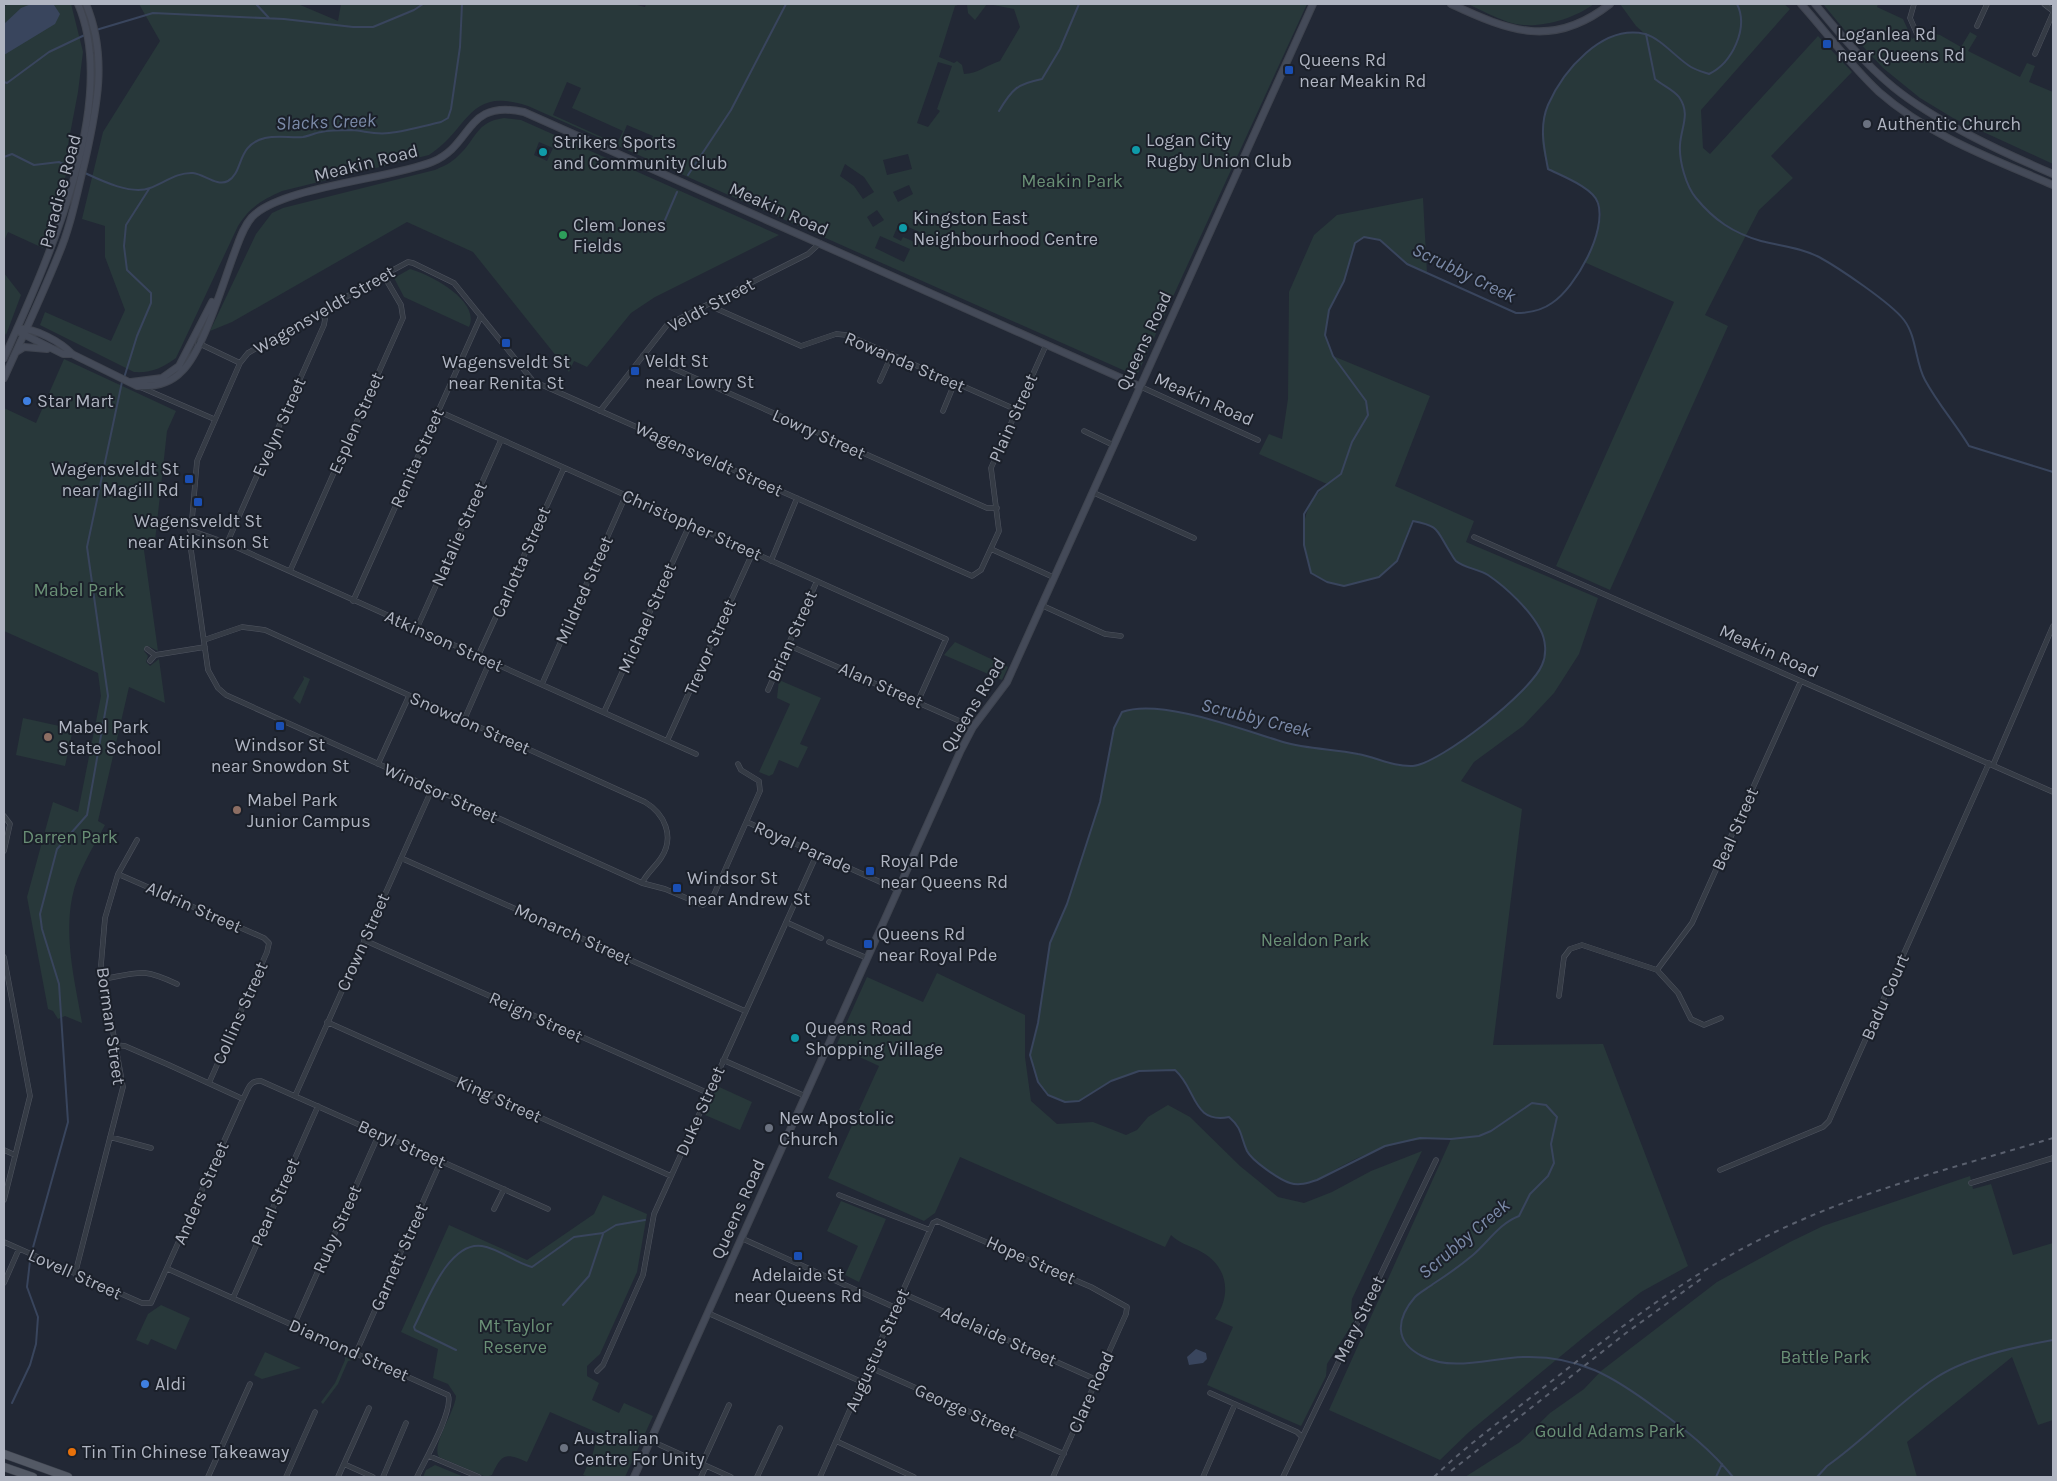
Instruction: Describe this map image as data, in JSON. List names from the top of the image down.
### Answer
{
  "streets": {
    "street": [
      "Meakin Road",
      "Paradise Road",
      "Veldt Street",
      "Wagensveldt Street",
      "Queens Road",
      "Rowanda Street",
      "Plain Street",
      "Esplen Street",
      "Evelyn Street",
      "Lowry Street",
      "Renita Street",
      "Christopher Street",
      "Natalie Street",
      "Carlotta Street",
      "Mildred Street",
      "Michael Street",
      "Brian Street",
      "Atkinson Street",
      "Trevor Street",
      "Alan Street",
      "Snowdon Street",
      "Windsor Street",
      "Beal Street",
      "Royal Parade",
      "Aldrin Street",
      "Monarch Street",
      "Crown Street",
      "Badu Court",
      "Collins Street",
      "Reign Street",
      "Borman Street",
      "King Street",
      "Duke Street",
      "Beryl Street",
      "Anders Street",
      "Pearl Street",
      "Ruby Street",
      "Garnett Street",
      "Hope Street",
      "Lovell Street",
      "Mary Street",
      "Adelaide Street",
      "Diamond Street",
      "Augustus Street",
      "Clare Road",
      "George Street"
    ]
  },
  "crossings": [
    ["Meakin Road", "Veldt Street"],
    ["Meakin Road", "Queens Road"],
    ["Meakin Road", "Plain Street"],
    ["Meakin Road", "Beal Street"],
    ["Meakin Road", "Badu Court"],
    ["Veldt Street", "Wagensveldt Street"],
    ["Veldt Street", "Rowanda Street"],
    ["Veldt Street", "Lowry Street"],
    ["Wagensveldt Street", "Plain Street"],
    ["Wagensveldt Street", "Esplen Street"],
    ["Wagensveldt Street", "Evelyn Street"],
    ["Wagensveldt Street", "Renita Street"],
    ["Wagensveldt Street", "Atkinson Street"],
    ["Wagensveldt Street", "Snowdon Street"],
    ["Wagensveldt Street", "Windsor Street"],
    ["Queens Road", "Alan Street"],
    ["Queens Road", "Royal Parade"],
    ["Rowanda Street", "Plain Street"],
    ["Plain Street", "Lowry Street"],
    ["Esplen Street", "Atkinson Street"],
    ["Evelyn Street", "Atkinson Street"],
    ["Renita Street", "Christopher Street"],
    ["Renita Street", "Atkinson Street"],
    ["Christopher Street", "Natalie Street"],
    ["Christopher Street", "Carlotta Street"],
    ["Christopher Street", "Mildred Street"],
    ["Christopher Street", "Michael Street"],
    ["Christopher Street", "Brian Street"],
    ["Christopher Street", "Trevor Street"],
    ["Christopher Street", "Alan Street"],
    ["Natalie Street", "Atkinson Street"],
    ["Carlotta Street", "Atkinson Street"],
    ["Mildred Street", "Atkinson Street"],
    ["Michael Street", "Atkinson Street"],
    ["Brian Street", "Alan Street"],
    ["Atkinson Street", "Trevor Street"],
    ["Snowdon Street", "Windsor Street"],
    ["Windsor Street", "Royal Parade"],
    ["Windsor Street", "Crown Street"],
    ["Royal Parade", "Duke Street"],
    ["Aldrin Street", "Collins Street"],
    ["Aldrin Street", "Borman Street"],
    ["Monarch Street", "Crown Street"],
    ["Monarch Street", "Duke Street"],
    ["Crown Street", "Reign Street"],
    ["Crown Street", "King Street"],
    ["Crown Street", "Beryl Street"],
    ["Reign Street", "Duke Street"],
    ["Borman Street", "Lovell Street"],
    ["King Street", "Duke Street"],
    ["Beryl Street", "Anders Street"],
    ["Beryl Street", "Pearl Street"],
    ["Beryl Street", "Ruby Street"],
    ["Beryl Street", "Garnett Street"],
    ["Anders Street", "Lovell Street"],
    ["Anders Street", "Diamond Street"],
    ["Pearl Street", "Diamond Street"],
    ["Ruby Street", "Diamond Street"],
    ["Garnett Street", "Diamond Street"],
    ["Hope Street", "Augustus Street"],
    ["Hope Street", "Clare Road"],
    ["Adelaide Street", "Augustus Street"],
    ["Adelaide Street", "Clare Road"],
    ["Augustus Street", "George Street"],
    ["Clare Road", "George Street"]
  ],
  "water": ["Slacks Creek", "Scrubby Creek"],
  "parks": [
    "Meakin Park",
    "Mabel Park",
    "Darren Park",
    "Nealdon Park",
    "Mt Taylor Reserve",
    "Battle Park",
    "Gould Adams Park"
  ],
  "places": {
    "transit": [
      "Loganlea Rd near Queens Rd",
      "Queens Rd near Meakin Rd",
      "Wagensveldt St near Renita St",
      "Veldt St near Lowry St",
      "Wagensveldt St near Magill Rd",
      "Wagensveldt St near Atikinson St",
      "Windsor St near Snowdon St",
      "Royal Pde near Queens Rd",
      "Windsor St near Andrew St",
      "Queens Rd near Royal Pde",
      "Adelaide St near Queens Rd"
    ],
    "other": [
      "Authentic Church",
      "Logan City Rugby Union Club",
      "Strikers Sports and Community Club",
      "Kingston East Neighbourhood Centre",
      "Clem Jones Fields",
      "Star Mart",
      "Mabel Park State School",
      "Mabel Park Junior Campus",
      "Queens Road Shopping Village",
      "New Apostolic Church",
      "Aldi",
      "Australian Centre For Unity",
      "Tin Tin Chinese Takeaway"
    ]
  }
}
